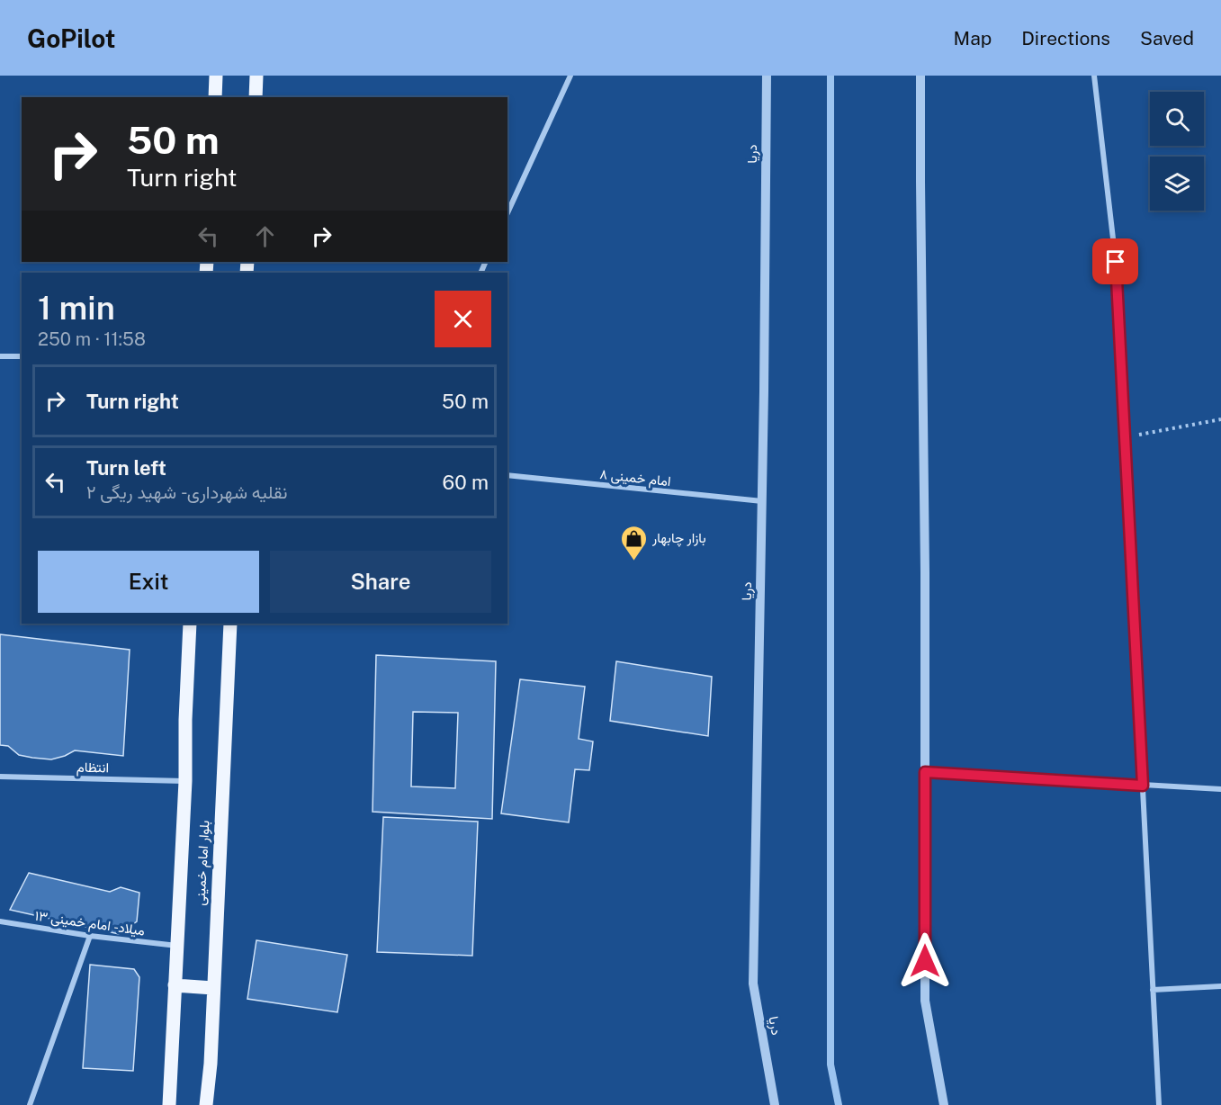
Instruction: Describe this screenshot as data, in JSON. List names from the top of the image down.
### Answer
{
  "streets": {
    "main road": ["بلوار امام خمینی"],
    "street": [
      "دریا",
      "امام خمینی ۸",
      "انتظام",
      "میلاد - امام خمینی ۱۳"
    ]
  },
  "crossings": [
    ["دریا", "امام خمینی ۸"],
    ["انتظام", "بلوار امام خمینی"],
    ["بلوار امام خمینی", "میلاد - امام خمینی ۱۳"]
  ],
  "places": {
    "shop": ["بازار چابهار"]
  },
  "page": {
    "header": "GoPilot",
    "nav": ["Map", "Directions", "Saved"],
    "turn": ["50 m", "Turn right"],
    "heading": ["1 min", "250 m · 11:58"],
    "list": [
      {
        "name": "Turn right",
        "value": "50 m"
      },
      {
        "name": "Turn left",
        "note": "نقلیه شهرداری - شهید ریگی ۲",
        "value": "60 m"
      }
    ],
    "buttons": ["Exit", "Share"]
  }
}
